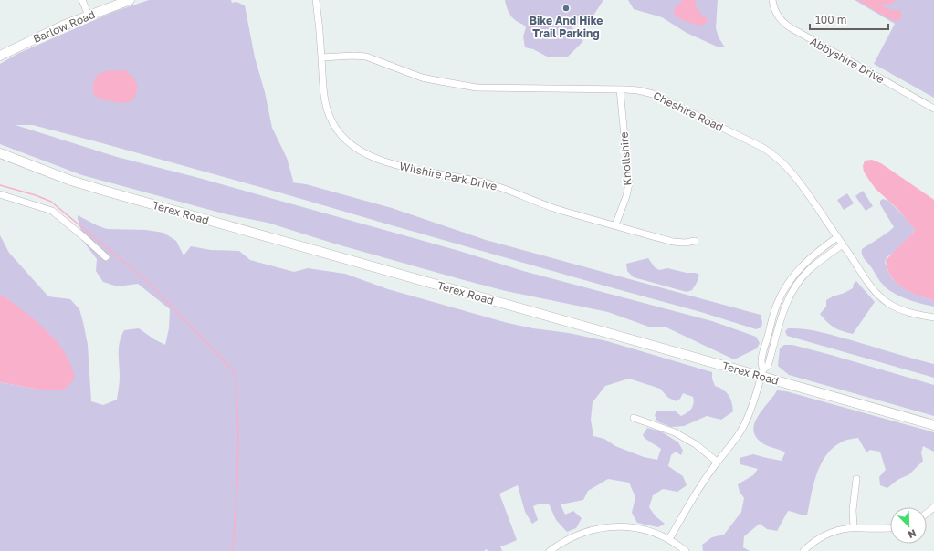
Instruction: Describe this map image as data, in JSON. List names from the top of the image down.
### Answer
{
  "streets": {
    "main road": ["Barlow Road", "Terex Road"],
    "street": [
      "Abbyshire Drive",
      "Cheshire Road",
      "Knollshire",
      "Wilshire Park Drive"
    ]
  },
  "crossings": [
    ["Cheshire Road", "Knollshire"],
    ["Cheshire Road", "Wilshire Park Drive"],
    ["Knollshire", "Wilshire Park Drive"]
  ],
  "places": ["Bike And Hike Trail Parking"],
  "scale_bar": "100 m",
  "north": "bottom right"
}
